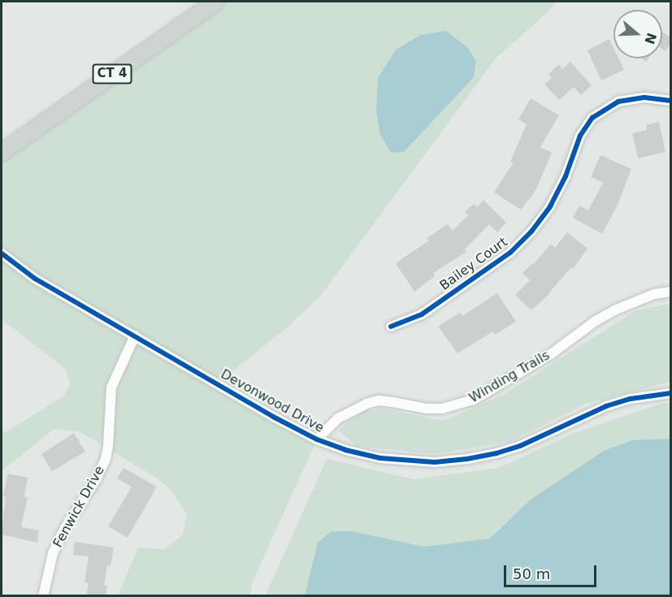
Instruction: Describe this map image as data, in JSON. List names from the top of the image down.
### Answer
{
  "streets": {
    "main road": ["CT 4"],
    "street": [
      "Bailey Court",
      "Winding Trails",
      "Devonwood Drive",
      "Fenwick Drive"
    ]
  },
  "crossings": [
    ["Winding Trails", "Devonwood Drive"],
    ["Devonwood Drive", "Fenwick Drive"]
  ],
  "scale_bar": "50 m",
  "north": "right"
}
